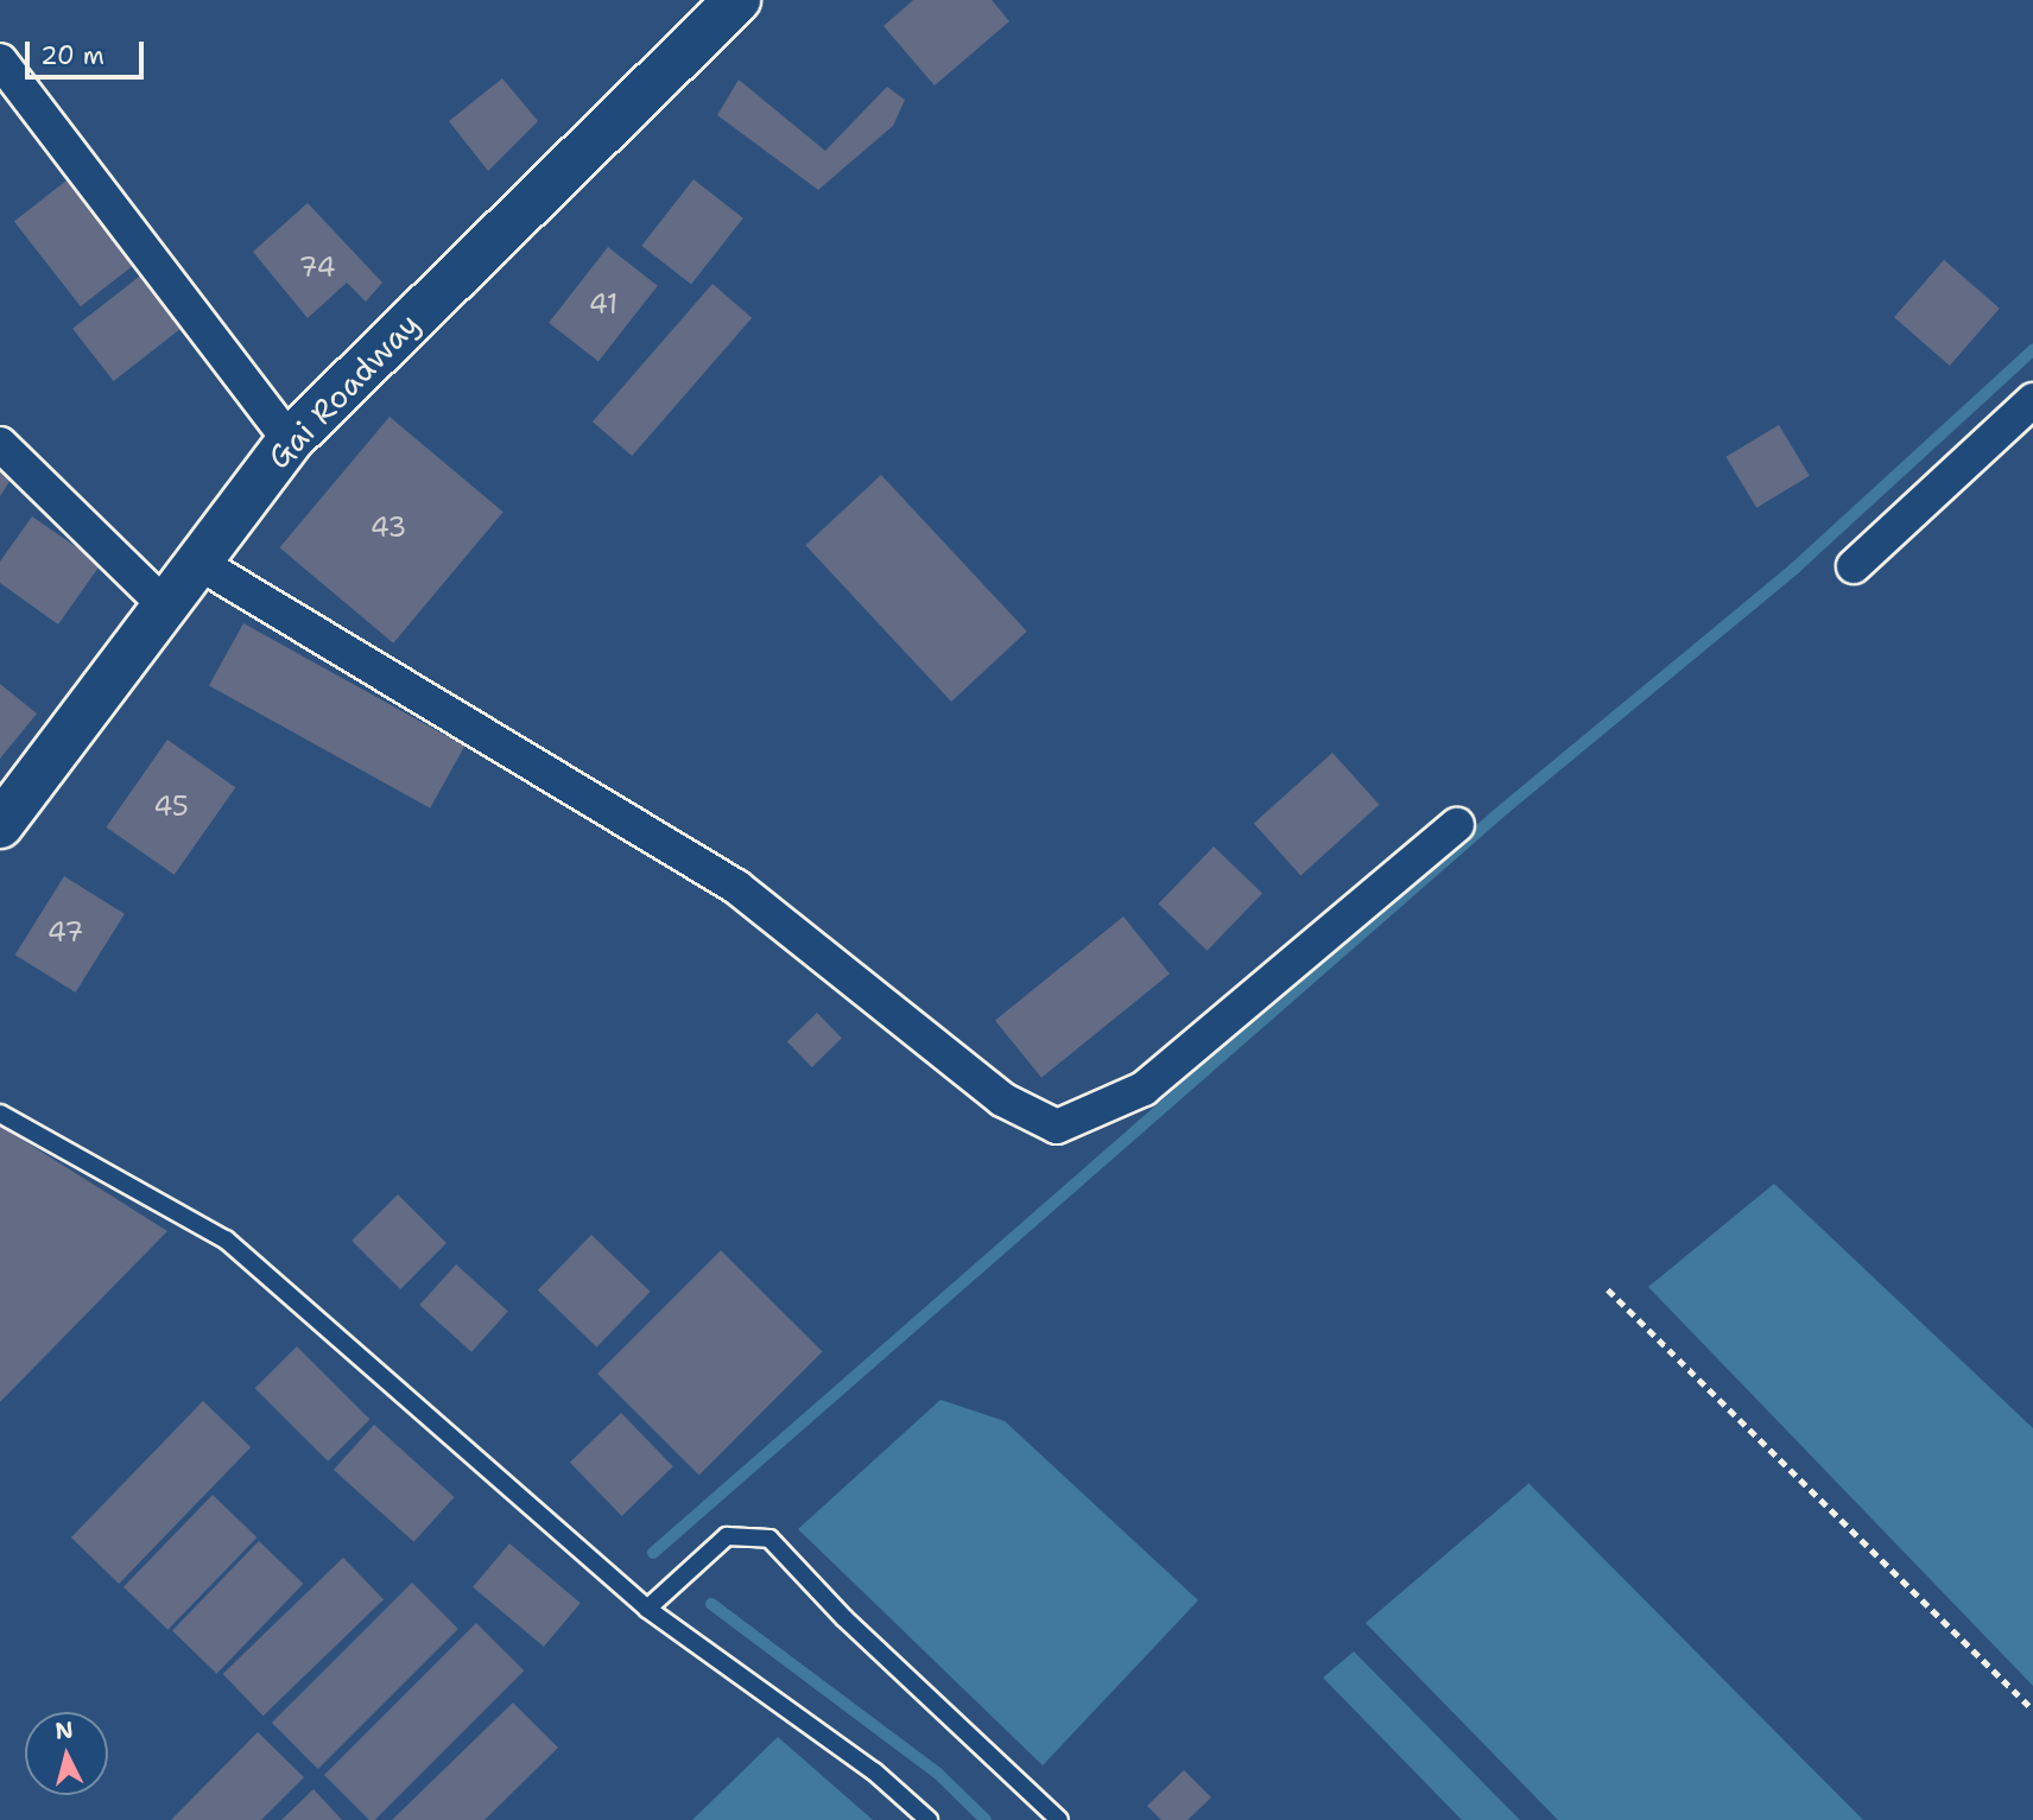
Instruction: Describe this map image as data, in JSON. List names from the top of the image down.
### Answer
{
  "streets": {
    "main road": ["Gai Roadway"]
  },
  "house_numbers": [
    "74",
    "41",
    "43",
    "45",
    "47"
  ],
  "scale_bar": "20 m",
  "north": "top"
}
